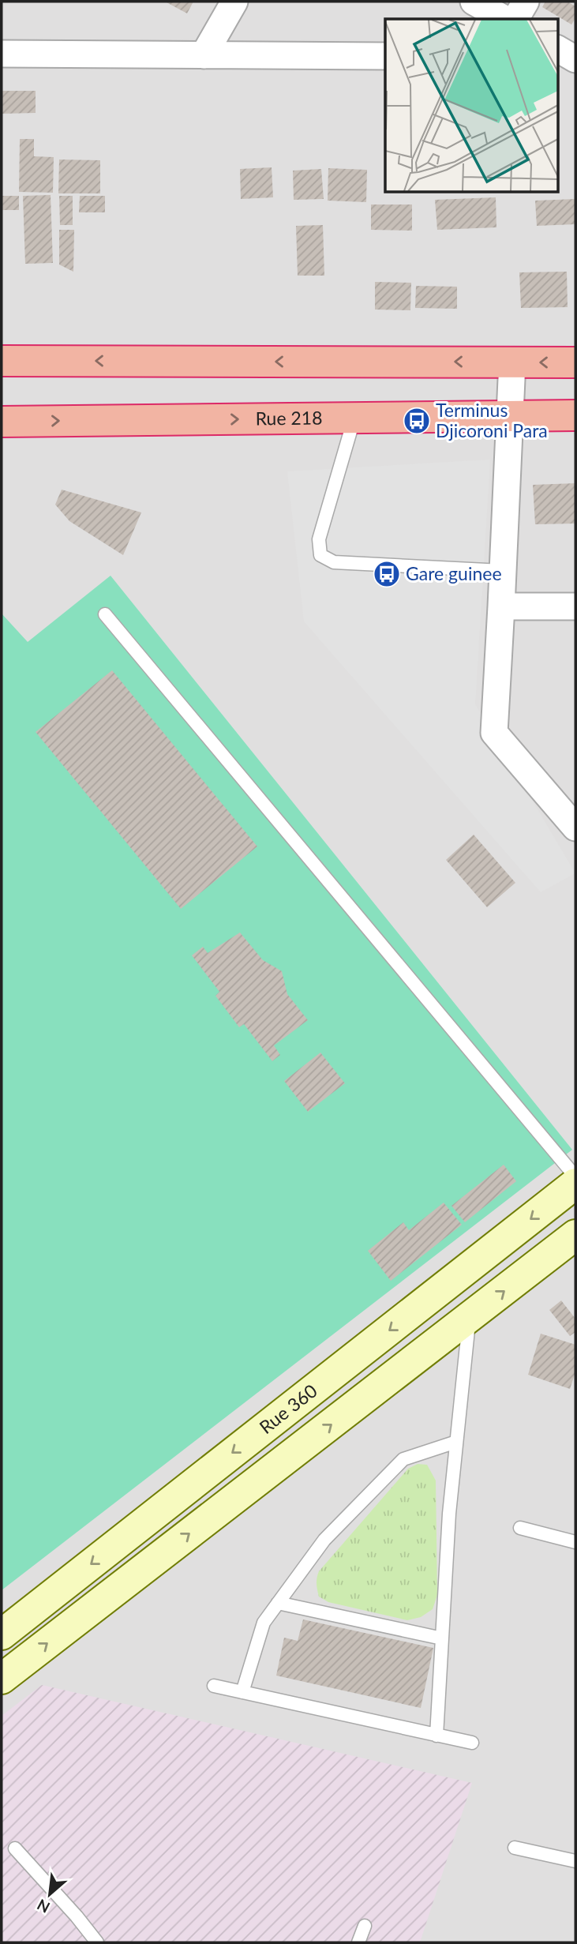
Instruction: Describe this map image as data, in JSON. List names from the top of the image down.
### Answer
{
  "streets": {
    "highway": ["Rue 218"],
    "main road": ["Rue 360"]
  },
  "places": {
    "bus stop": ["Terminus Djicoroni Para", "Gare guinee"]
  },
  "north": "bottom left"
}
